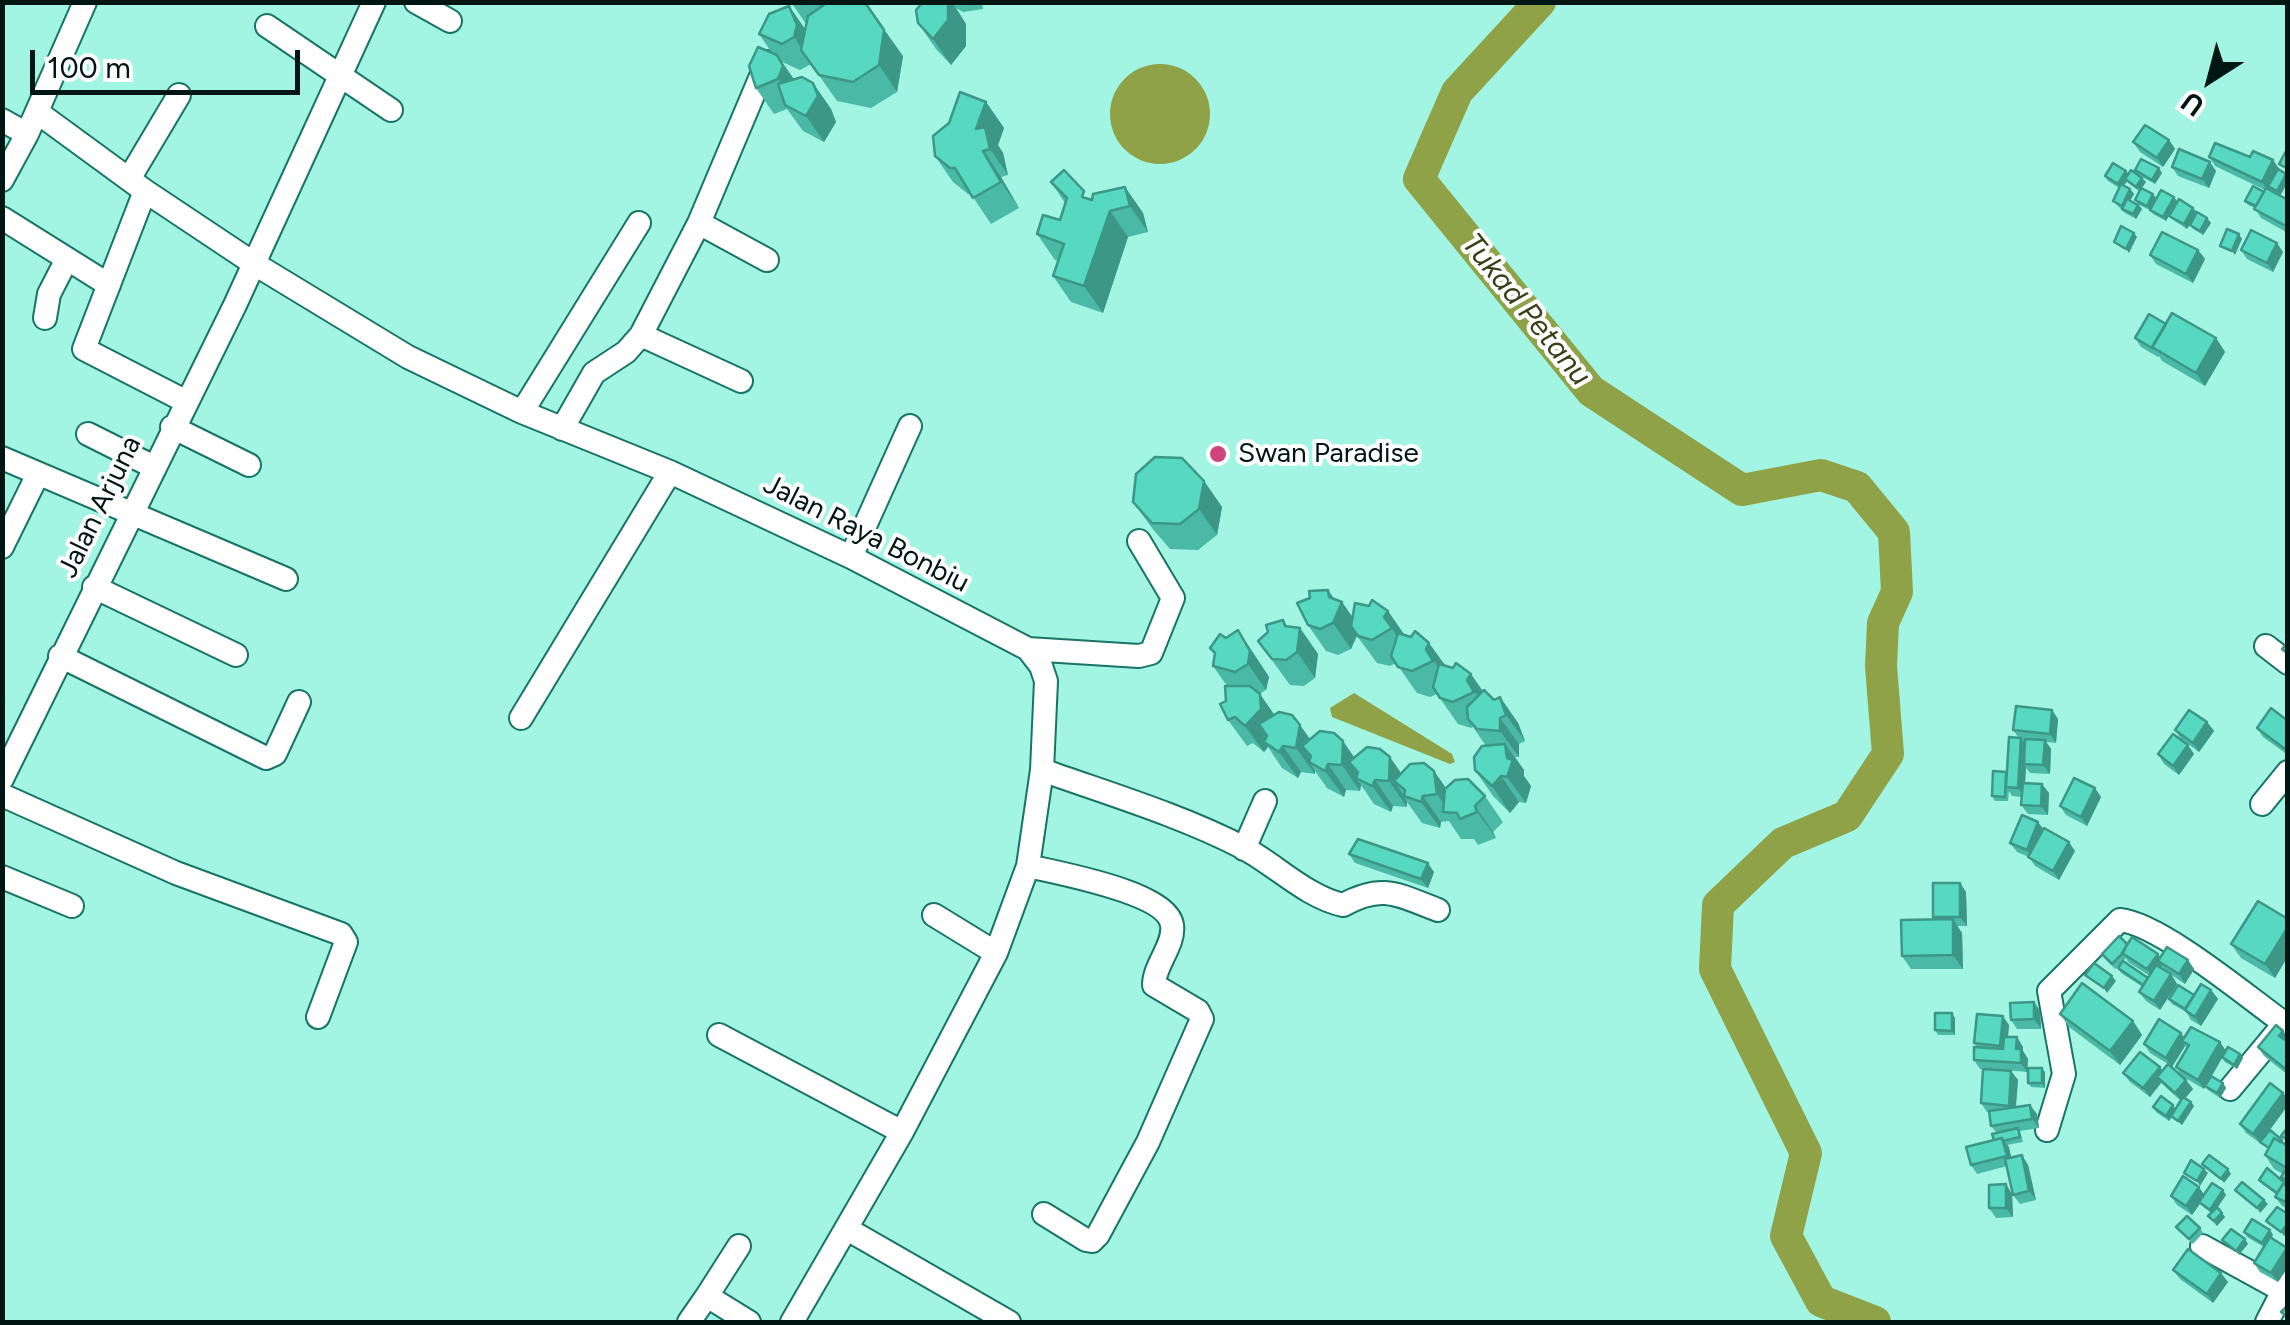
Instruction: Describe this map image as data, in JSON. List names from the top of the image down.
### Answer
{
  "streets": {
    "street": ["Jalan Arjuna", "Jalan Raya Bonbiu"]
  },
  "crossings": [
    ["Jalan Arjuna", "Jalan Raya Bonbiu"]
  ],
  "water": ["Tukad Petanu"],
  "places": ["Swan Paradise"],
  "scale_bar": "100 m",
  "north": "bottom left"
}
